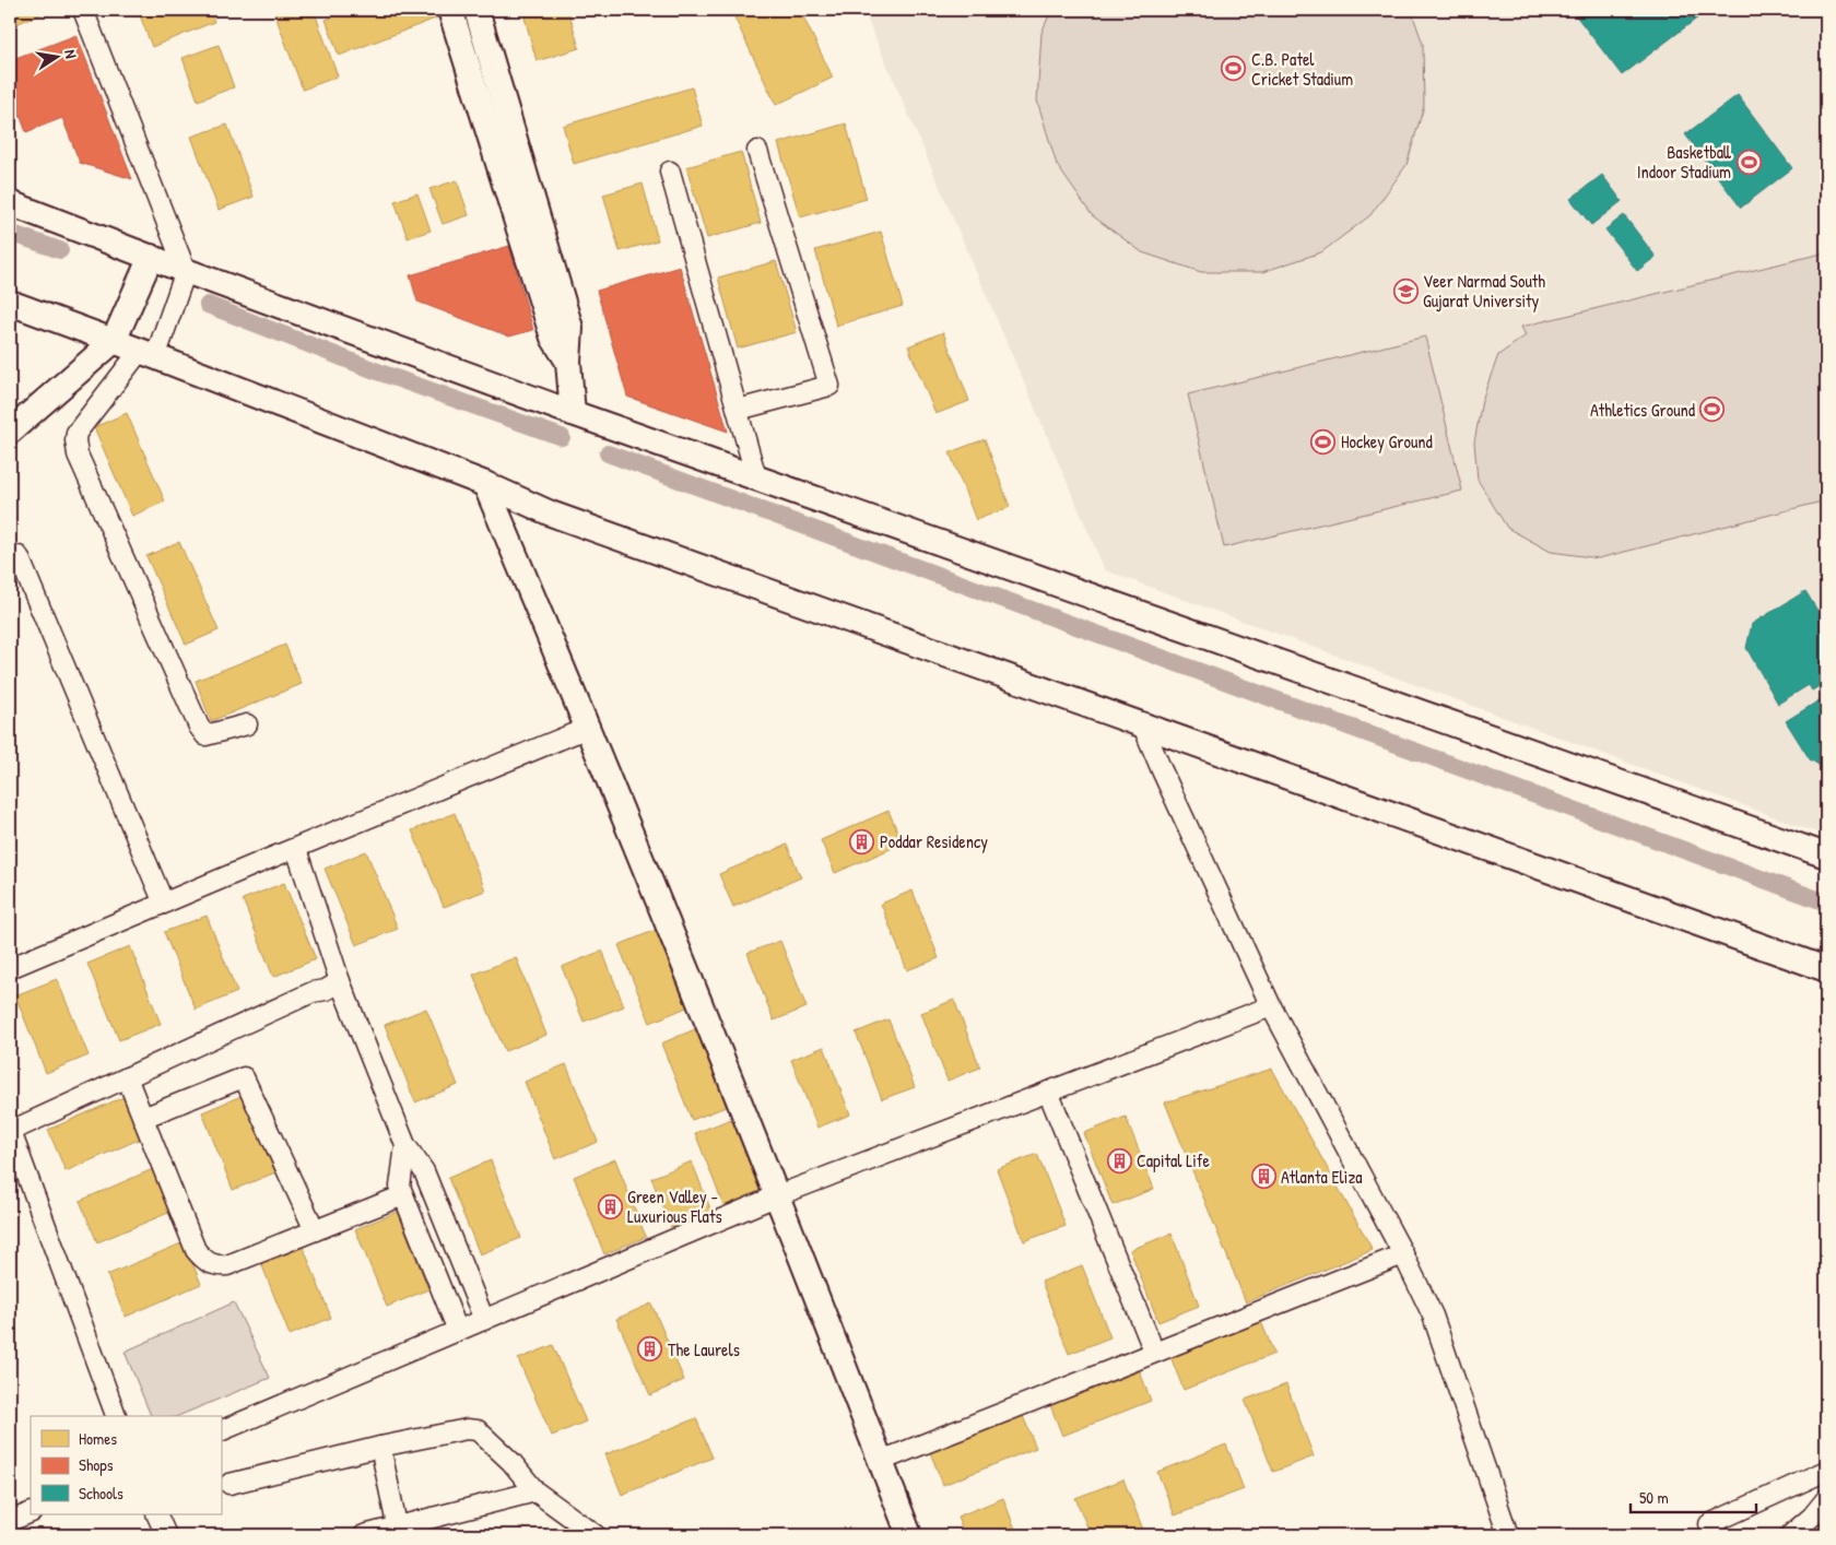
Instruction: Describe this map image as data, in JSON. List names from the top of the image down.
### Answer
{
  "places": {
    "sports": [
      "C.B. Patel Cricket Stadium",
      "Basketball Indoor Stadium",
      "Athletics Ground",
      "Hockey Ground"
    ],
    "school or university": ["Veer Narmad South Gujarat University"],
    "building": [
      "Poddar Residency",
      "Capital Life",
      "Atlanta Eliza",
      "Green Valley - Luxurious Flats",
      "The Laurels"
    ]
  },
  "legend": ["Homes", "Shops", "Schools"],
  "scale_bar": "50 m",
  "north": "right"
}
